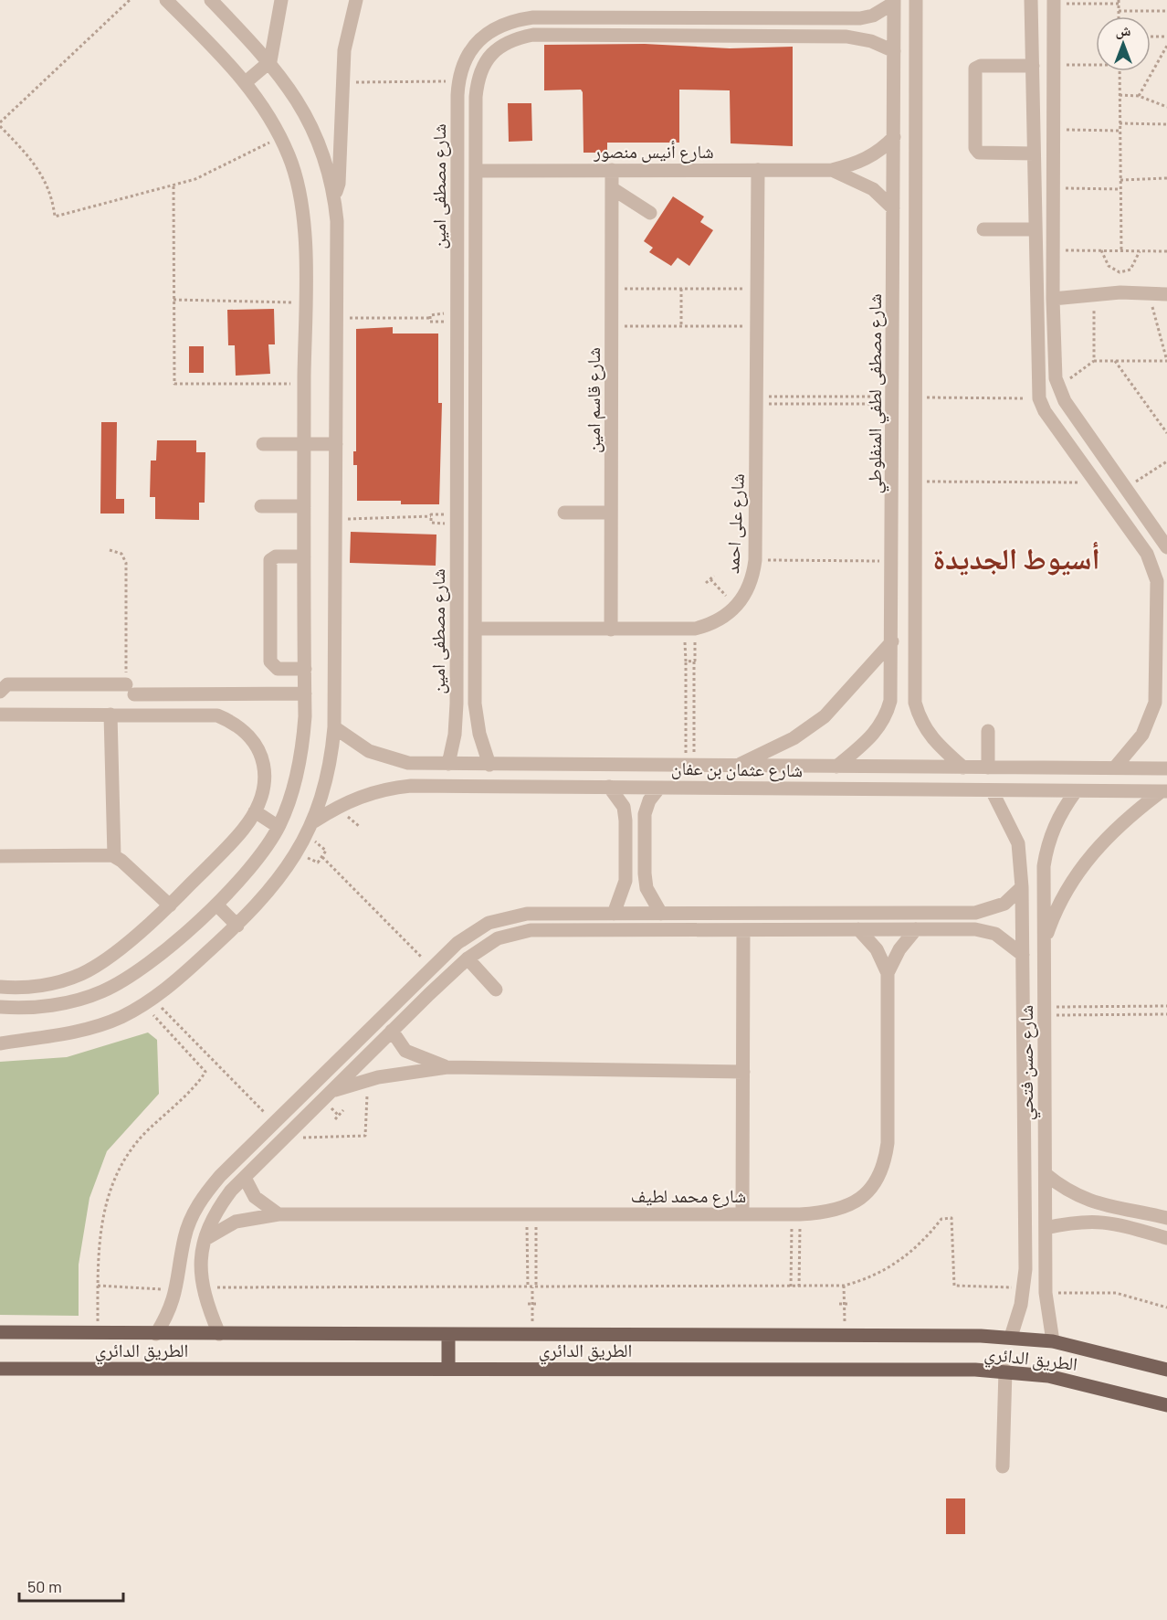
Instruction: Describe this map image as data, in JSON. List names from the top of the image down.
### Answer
{
  "streets": {
    "main road": ["الطريق الدائري"],
    "street": [
      "شارع أنيس منصور",
      "شارع مصطفى امين",
      "شارع مصطفى لطفي المنفلوطي",
      "شارع قاسم امين",
      "شارع على احمد",
      "شارع عثمان بن عفان",
      "شارع حسن فتحي",
      "شارع محمد لطيف"
    ]
  },
  "crossings": [
    ["شارع أنيس منصور", "شارع مصطفى امين"],
    ["شارع أنيس منصور", "شارع مصطفى لطفي المنفلوطي"],
    ["شارع أنيس منصور", "شارع قاسم امين"],
    ["شارع أنيس منصور", "شارع على احمد"],
    ["شارع مصطفى امين", "شارع مصطفى لطفي المنفلوطي"],
    ["شارع مصطفى امين", "شارع على احمد"],
    ["شارع مصطفى امين", "شارع عثمان بن عفان"],
    ["شارع مصطفى لطفي المنفلوطي", "شارع عثمان بن عفان"],
    ["شارع قاسم امين", "شارع على احمد"],
    ["شارع عثمان بن عفان", "شارع حسن فتحي"],
    ["شارع حسن فتحي", "الطريق الدائري"]
  ],
  "districts": ["أسيوط الجديدة"],
  "scale_bar": "50 m",
  "north": "top"
}
